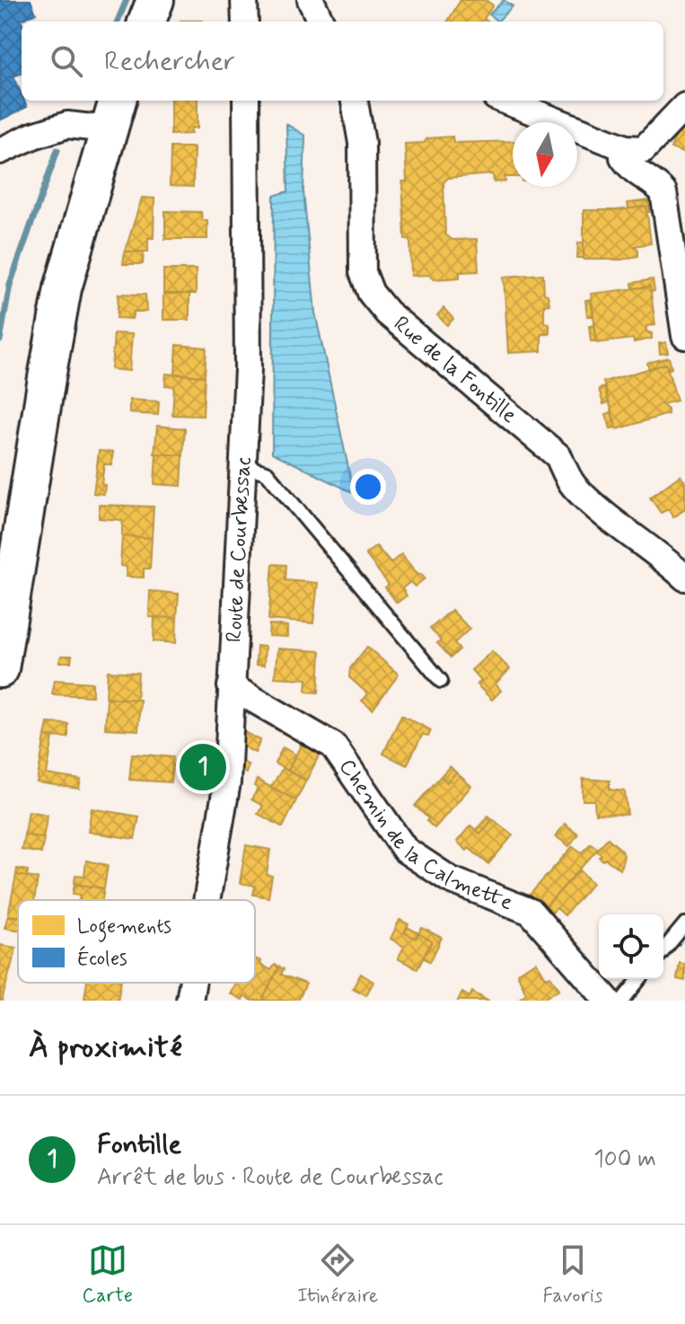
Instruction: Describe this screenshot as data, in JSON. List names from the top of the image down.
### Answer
{
  "streets": {
    "street": ["Rue de la Fontille", "Route de Courbessac", "Chemin de la Calmette"]
  },
  "crossings": [
    ["Route de Courbessac", "Chemin de la Calmette"]
  ],
  "legend": ["Logements", "Écoles"],
  "north": "bottom",
  "page": {
    "search": "Rechercher",
    "pins": "1",
    "heading": "À proximité",
    "list": [
      {
        "mark": "1",
        "name": "Fontille",
        "note": "Arrêt de bus · Route de Courbessac",
        "value": "100 m"
      }
    ],
    "nav": ["Carte", "Itinéraire", "Favoris"]
  }
}
